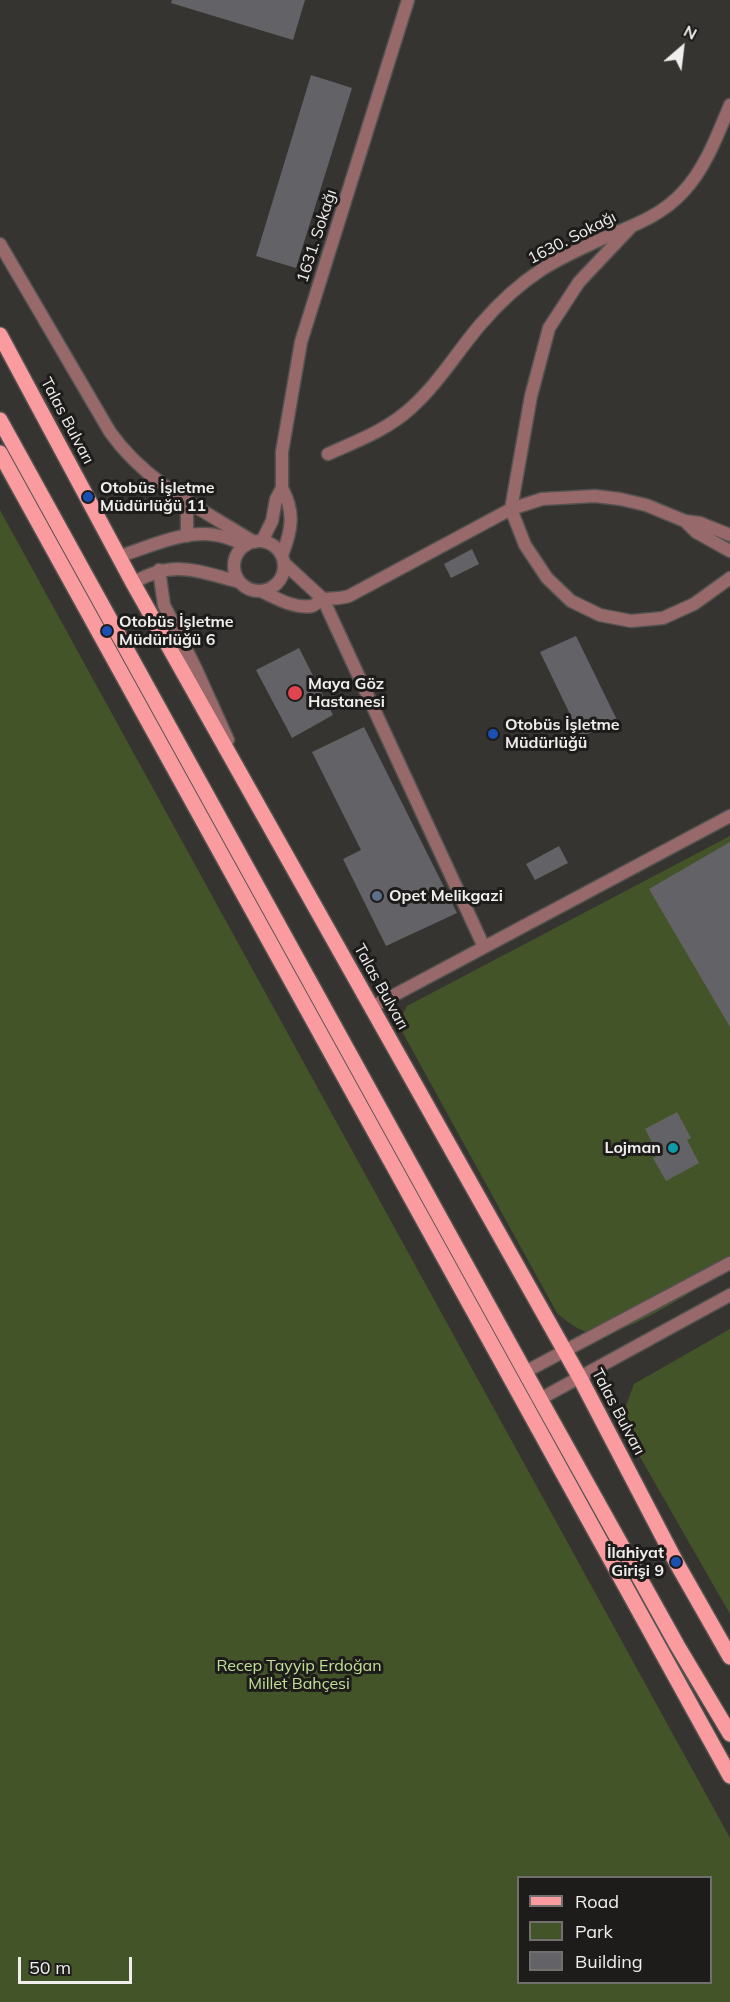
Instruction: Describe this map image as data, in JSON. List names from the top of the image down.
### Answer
{
  "streets": {
    "main road": ["Talas Bulvarı"],
    "street": ["1631. Sokağı", "1630. Sokağı"]
  },
  "parks": ["Recep Tayyip Erdoğan Millet Bahçesi"],
  "places": [
    "Otobüs İşletme Müdürlüğü 11",
    "Otobüs İşletme Müdürlüğü 6",
    "Maya Göz Hastanesi",
    "Otobüs İşletme Müdürlüğü",
    "Opet Melikgazi",
    "Lojman",
    "İlahiyat Girişi 9"
  ],
  "legend": ["Road", "Park", "Building"],
  "scale_bar": "50 m",
  "north": "top right"
}
